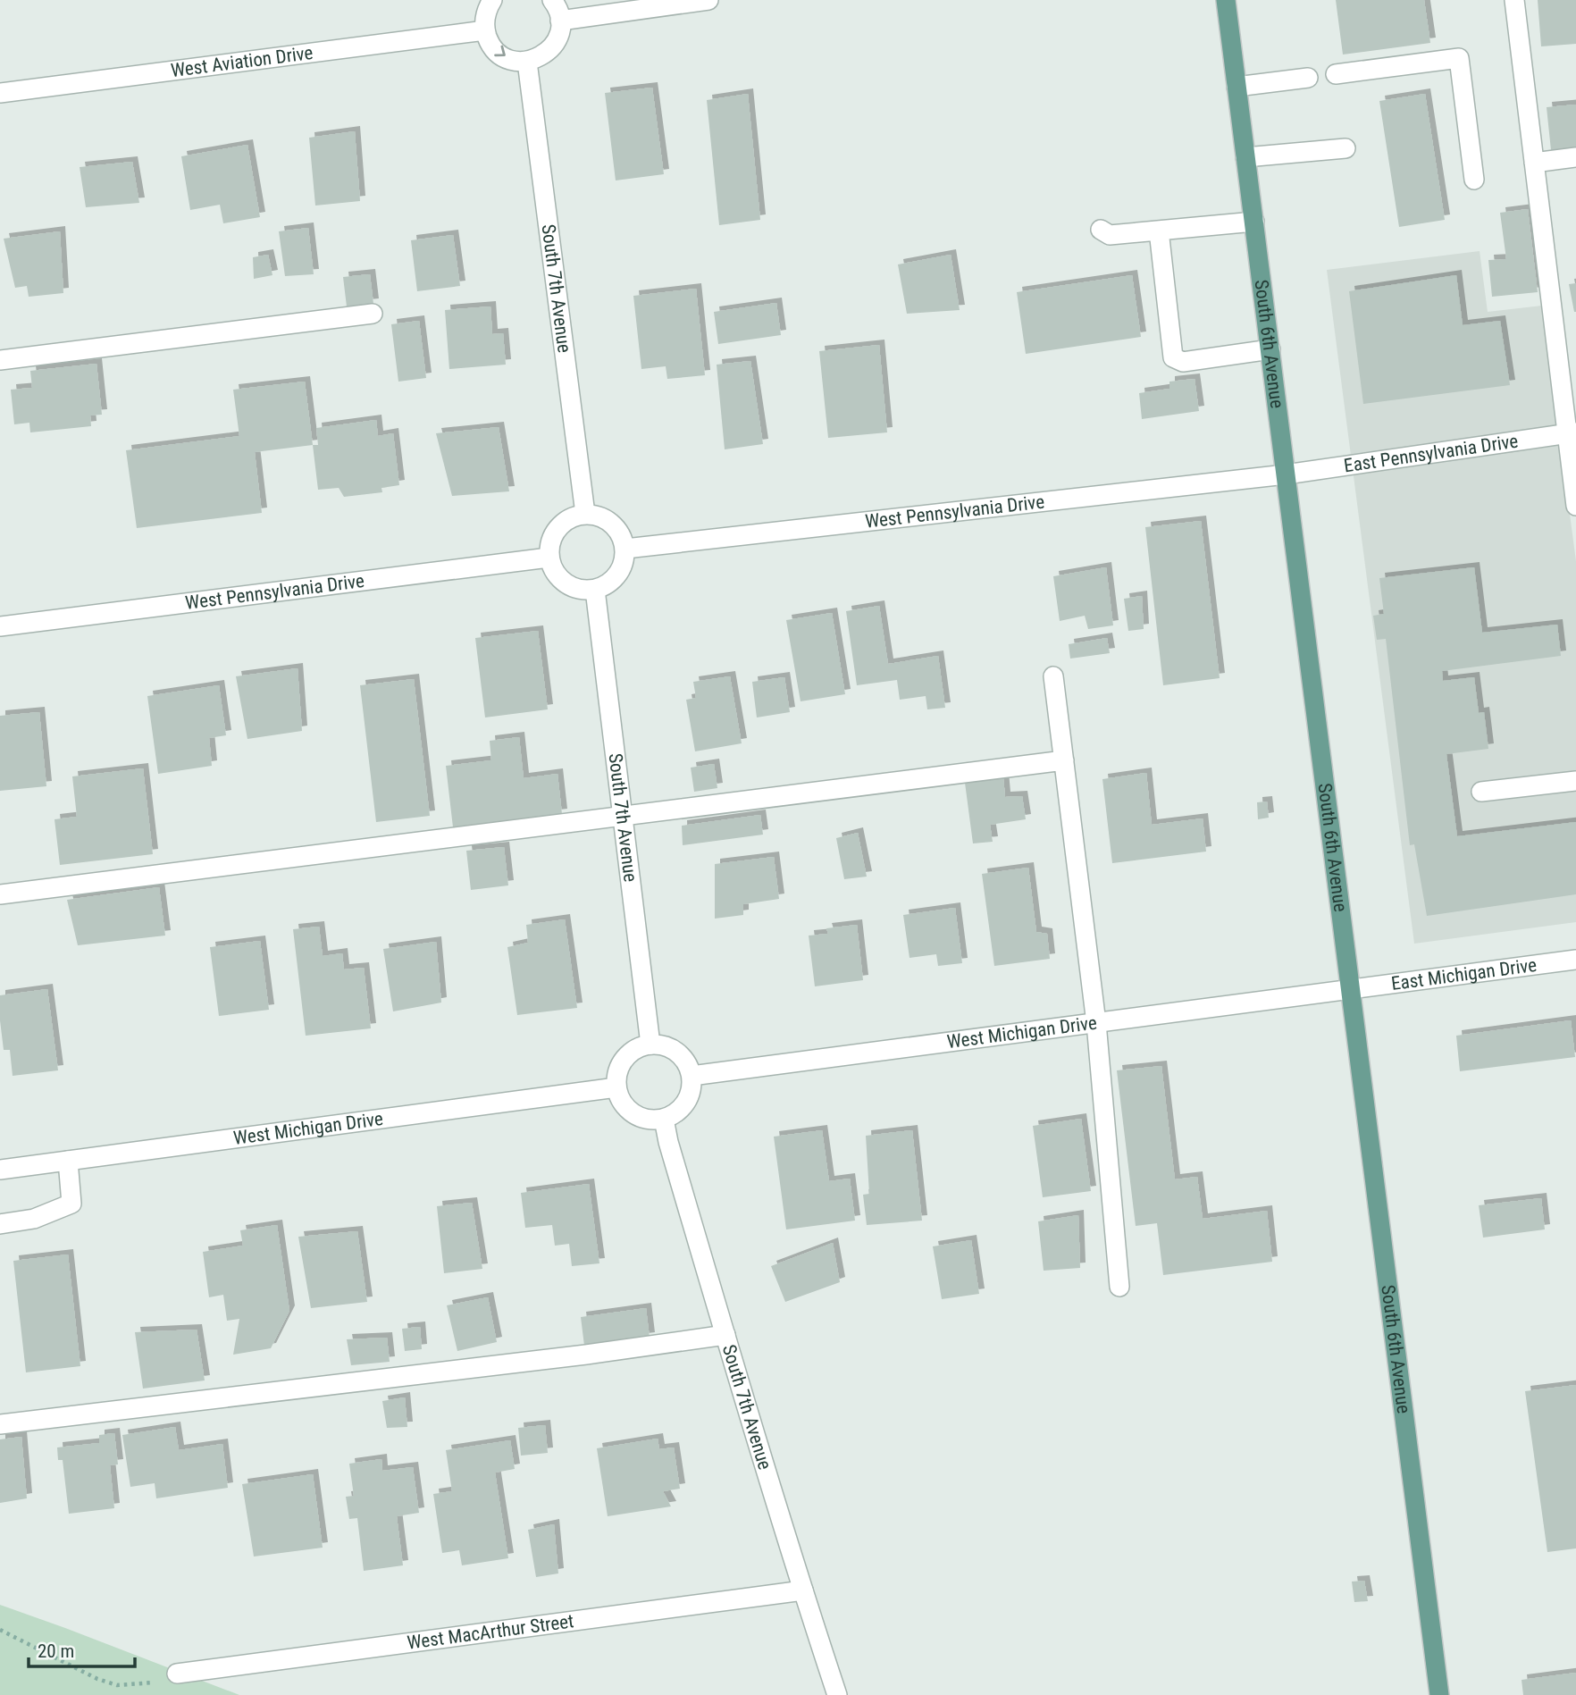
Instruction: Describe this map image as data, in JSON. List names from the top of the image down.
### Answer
{
  "streets": {
    "main road": ["South 6th Avenue"],
    "street": [
      "West Aviation Drive",
      "South 7th Avenue",
      "East Pennsylvania Drive",
      "West Pennsylvania Drive",
      "East Michigan Drive",
      "West Michigan Drive",
      "West MacArthur Street"
    ]
  },
  "crossings": [
    ["South 7th Avenue", "West Pennsylvania Drive"],
    ["South 7th Avenue", "West Michigan Drive"],
    ["South 7th Avenue", "West MacArthur Street"],
    ["South 6th Avenue", "East Pennsylvania Drive"],
    ["South 6th Avenue", "West Pennsylvania Drive"],
    ["South 6th Avenue", "East Michigan Drive"],
    ["South 6th Avenue", "West Michigan Drive"],
    ["East Pennsylvania Drive", "West Pennsylvania Drive"],
    ["East Michigan Drive", "West Michigan Drive"]
  ],
  "scale_bar": "20 m"
}
